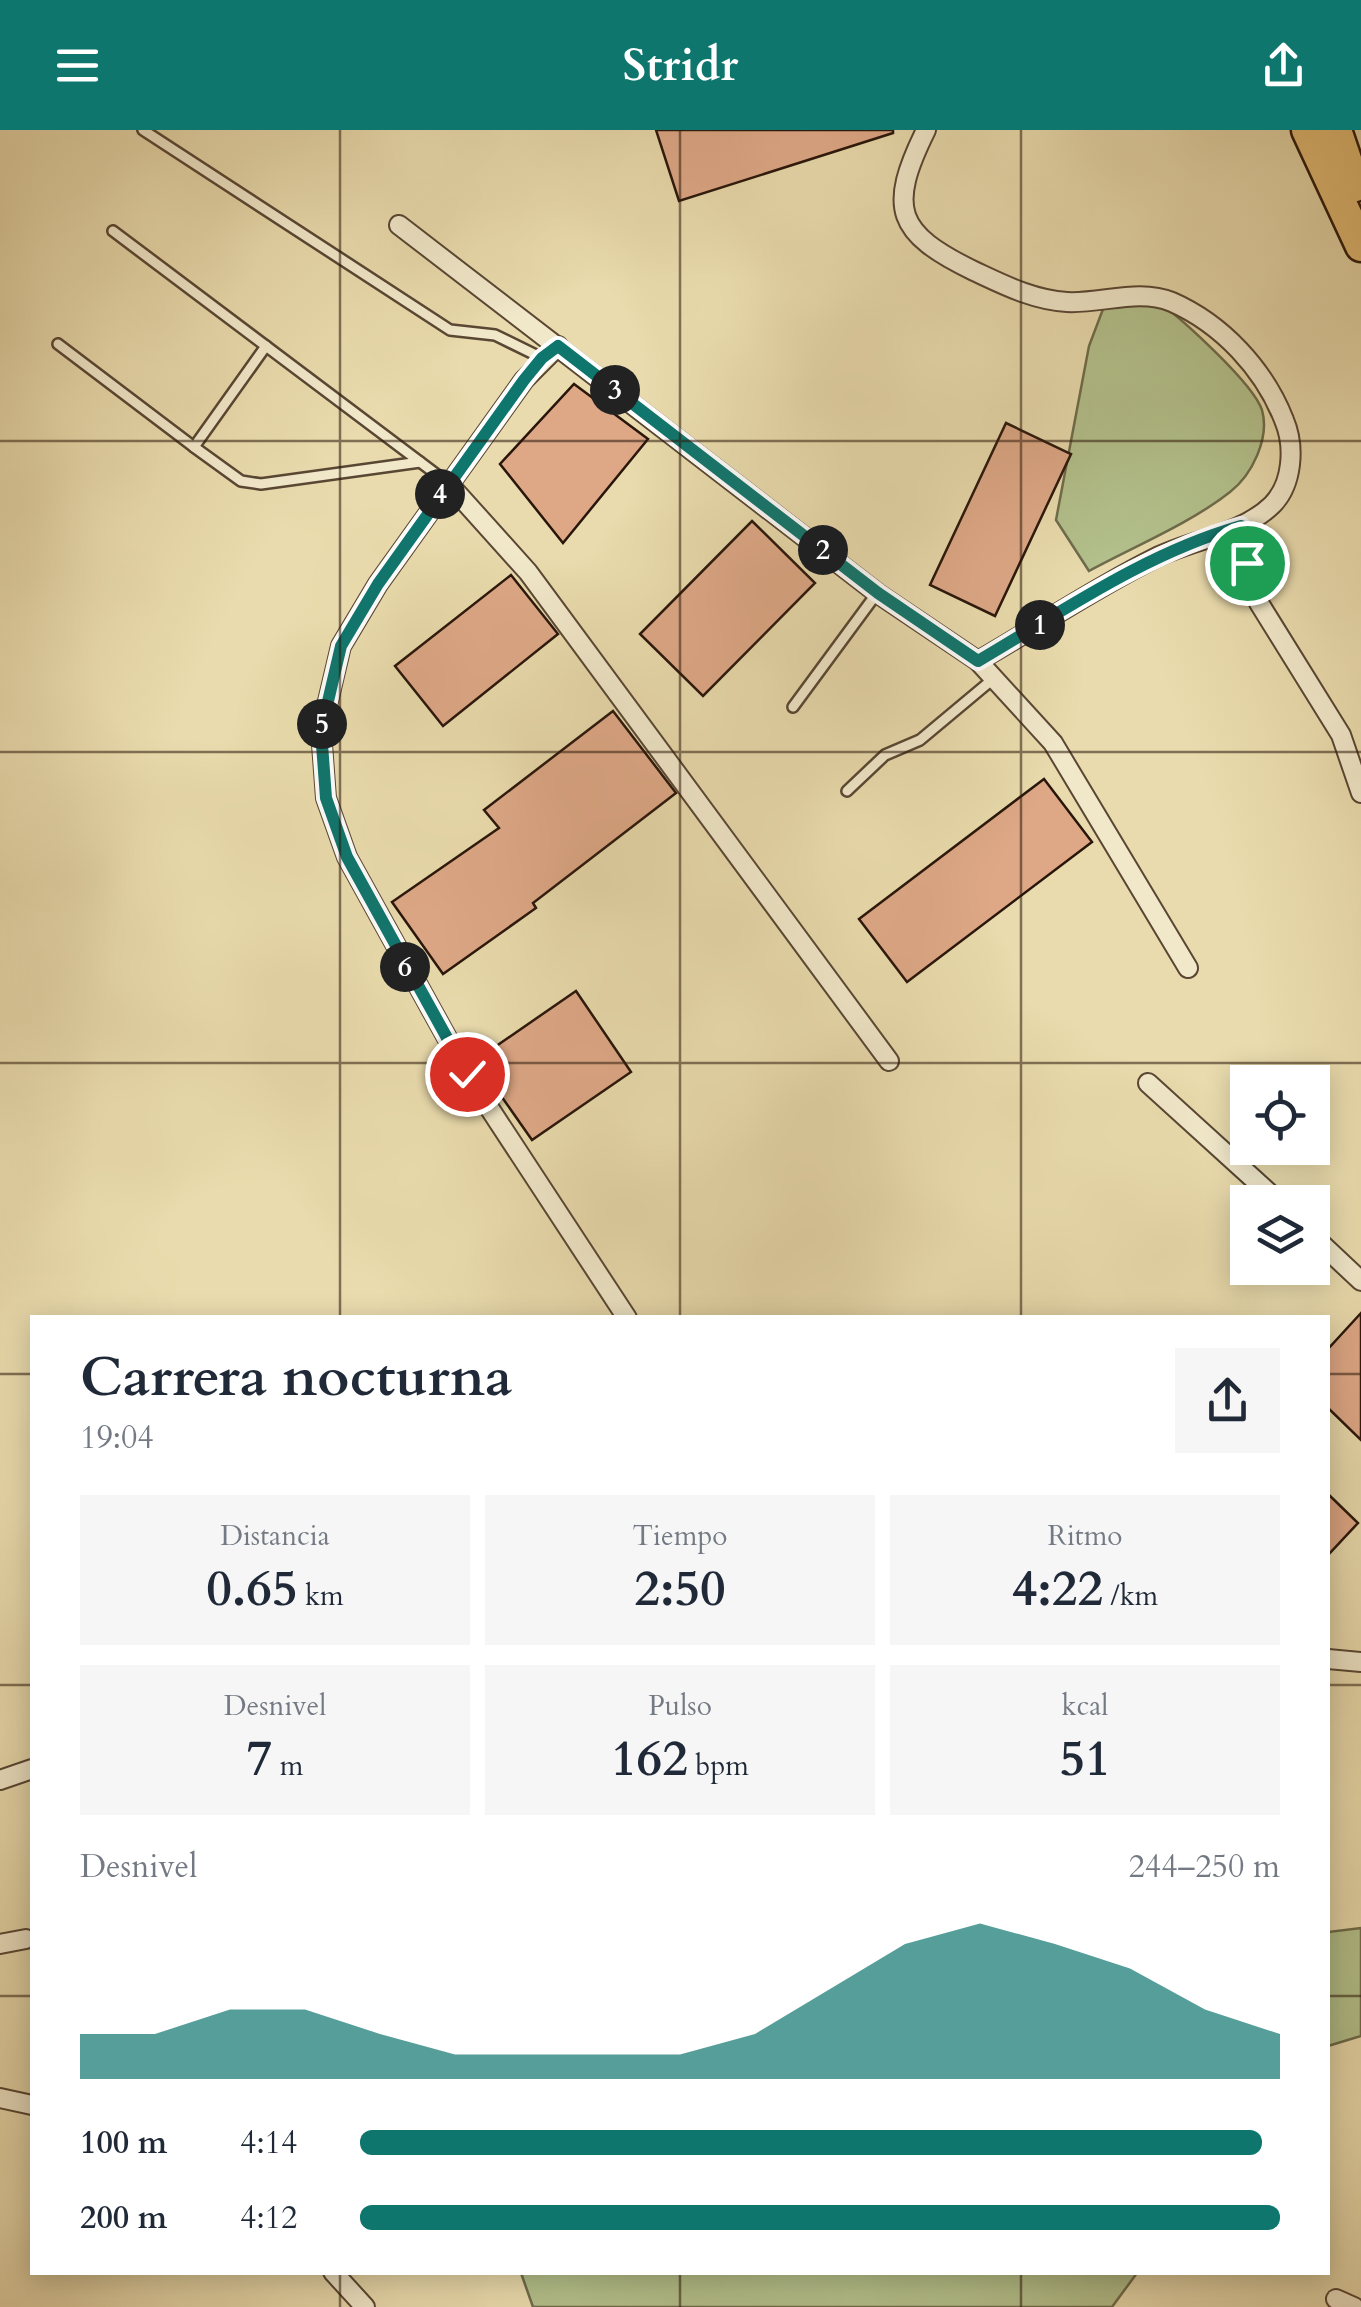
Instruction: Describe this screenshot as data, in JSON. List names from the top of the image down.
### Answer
{
  "page": {
    "header": "Stridr",
    "pins": [
      "3",
      "4",
      "2",
      "1",
      "5",
      "6"
    ],
    "heading": ["Carrera nocturna", "19:04"],
    "stats": [
      ["Distancia", "0.65 km"],
      ["Tiempo", "2:50"],
      ["Ritmo", "4:22 /km"],
      ["Desnivel", "7 m"],
      ["Pulso", "162 bpm"],
      ["kcal", "51"]
    ],
    "chart": ["Desnivel", "244–250 m"],
    "list": [
      {
        "name": "100 m",
        "note": "4:14"
      },
      {
        "name": "200 m",
        "note": "4:12"
      }
    ]
  }
}
